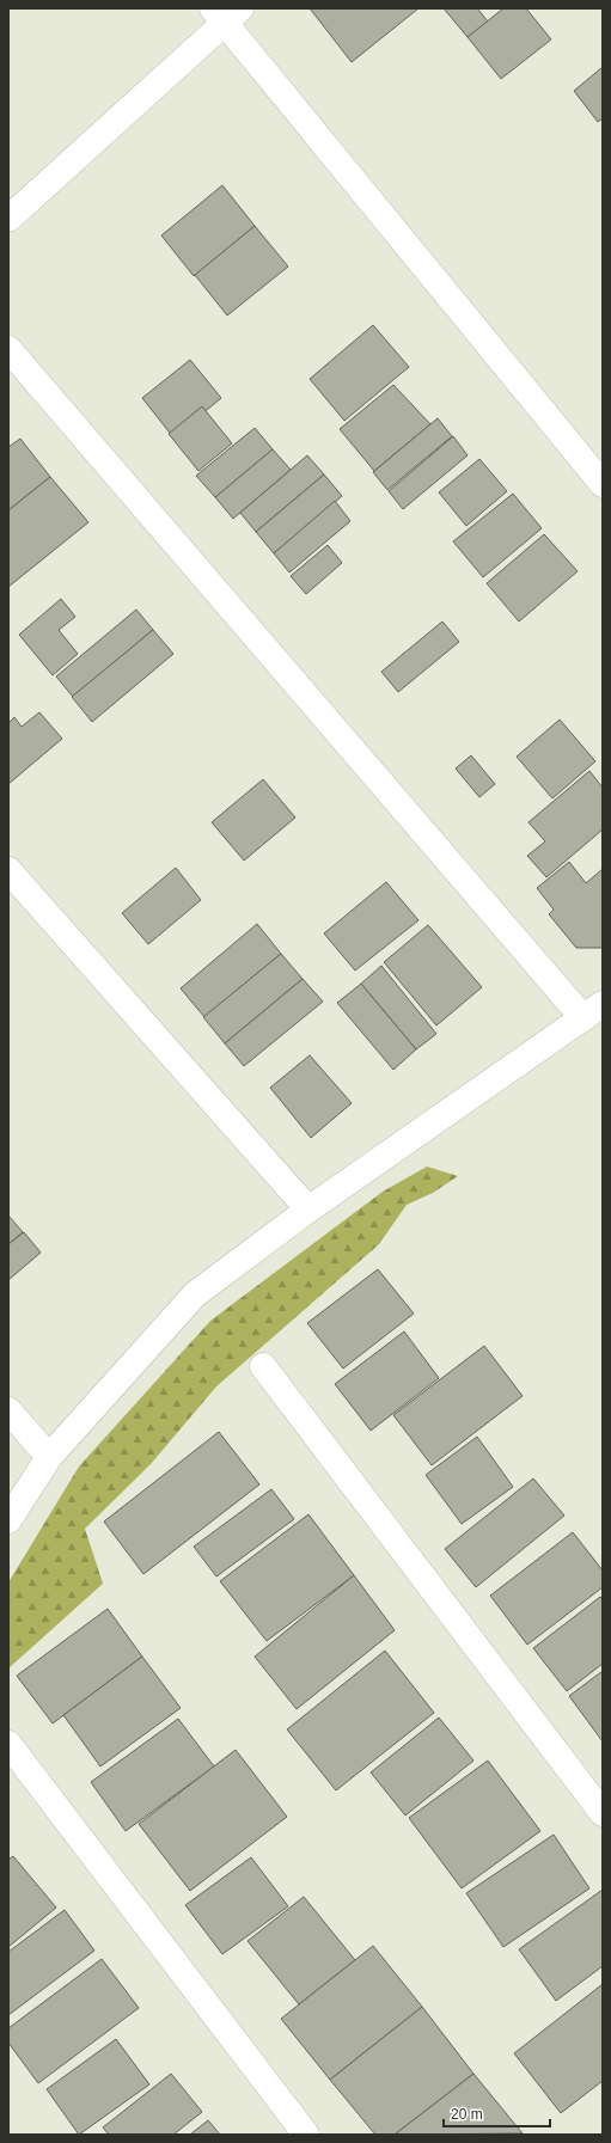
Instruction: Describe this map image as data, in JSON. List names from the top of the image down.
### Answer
{
  "scale_bar": "20 m"
}
